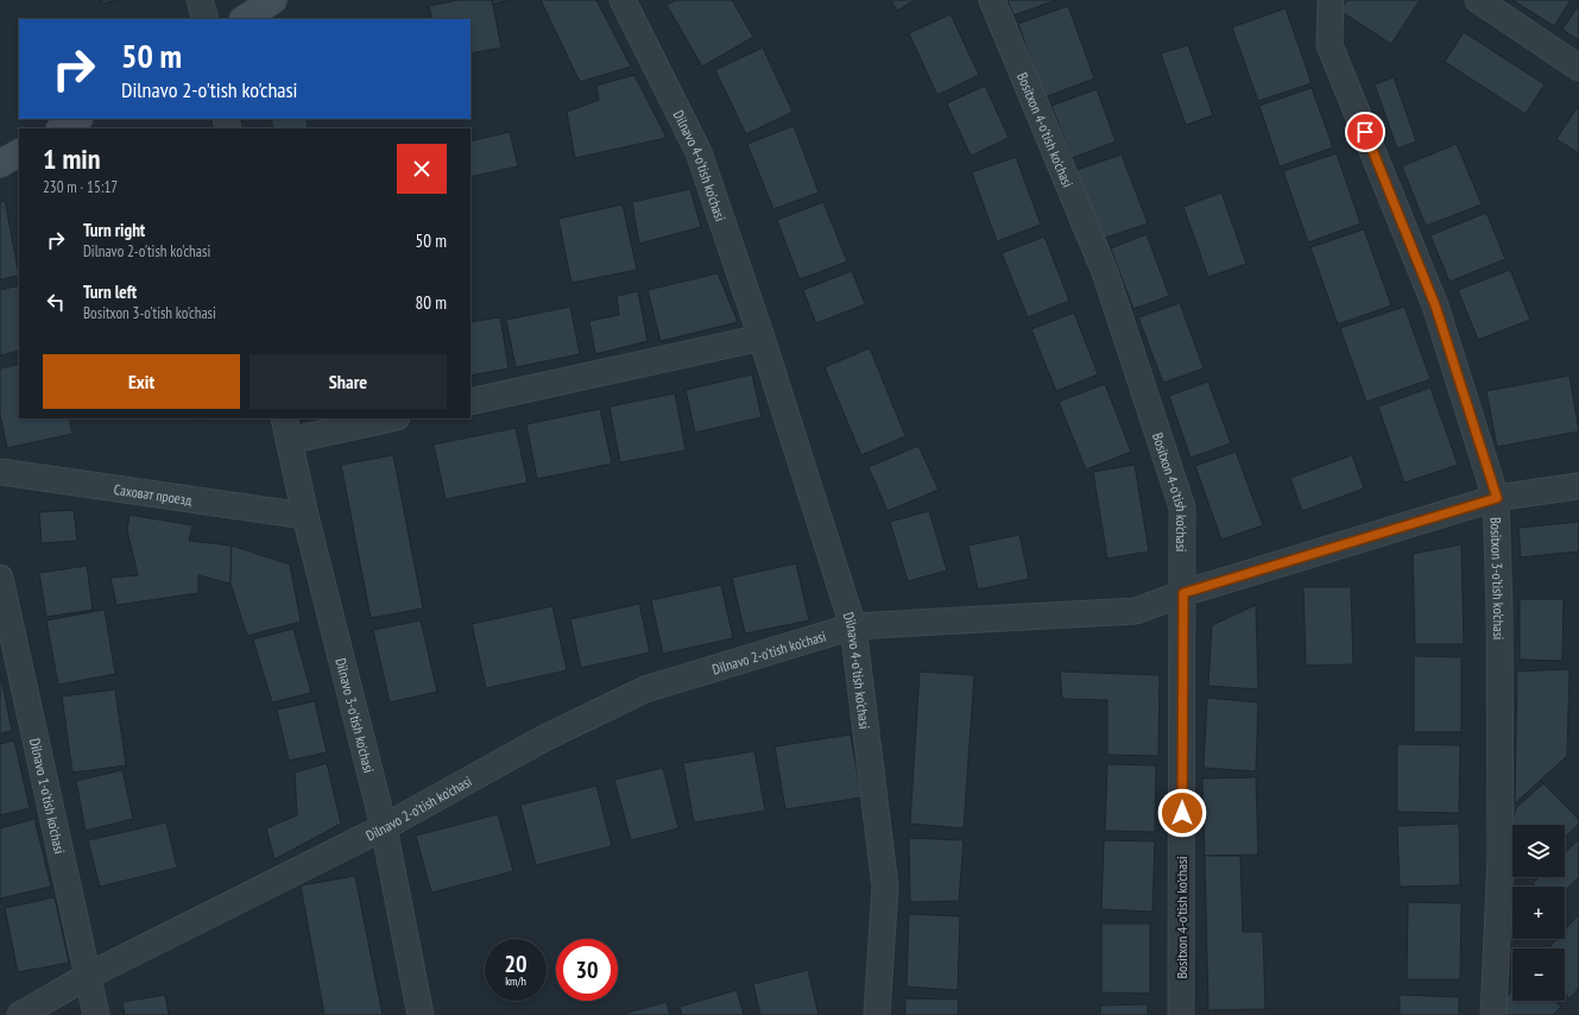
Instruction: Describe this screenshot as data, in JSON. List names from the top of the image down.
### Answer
{
  "streets": {
    "street": [
      "Bositxon 4-o'tish ko'chasi",
      "Dilnavo 4-o'tish ko'chasi",
      "Саховат проезд",
      "Bositxon 3-o'tish ko'chasi",
      "Dilnavo 2-o'tish ko'chasi",
      "Dilnavo 3-o'tish ko'chasi",
      "Dilnavo 1-o'tish ko'chasi"
    ]
  },
  "crossings": [
    ["Bositxon 4-o'tish ko'chasi", "Dilnavo 2-o'tish ko'chasi"],
    ["Dilnavo 4-o'tish ko'chasi", "Dilnavo 2-o'tish ko'chasi"],
    ["Саховат проезд", "Dilnavo 3-o'tish ko'chasi"],
    ["Bositxon 3-o'tish ko'chasi", "Dilnavo 2-o'tish ko'chasi"],
    ["Dilnavo 2-o'tish ko'chasi", "Dilnavo 3-o'tish ko'chasi"],
    ["Dilnavo 2-o'tish ko'chasi", "Dilnavo 1-o'tish ko'chasi"]
  ],
  "page": {
    "turn": ["50 m", "Dilnavo 2-o'tish ko'chasi"],
    "heading": ["1 min", "230 m · 15:17"],
    "list": [
      {
        "name": "Turn right",
        "note": "Dilnavo 2-o'tish ko'chasi",
        "value": "50 m"
      },
      {
        "name": "Turn left",
        "note": "Bositxon 3-o'tish ko'chasi",
        "value": "80 m"
      }
    ],
    "buttons": ["Exit", "Share"],
    "map_buttons": ["+", "−"],
    "speed": "20 km/h",
    "limit": "30"
  }
}
